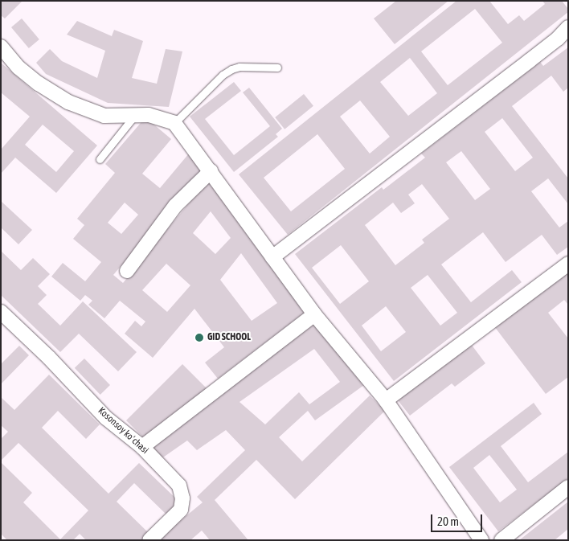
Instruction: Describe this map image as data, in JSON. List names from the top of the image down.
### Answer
{
  "streets": {
    "street": ["Kosonsoy koʻchasi"]
  },
  "places": ["GID SCHOOL"],
  "scale_bar": "20 m"
}
